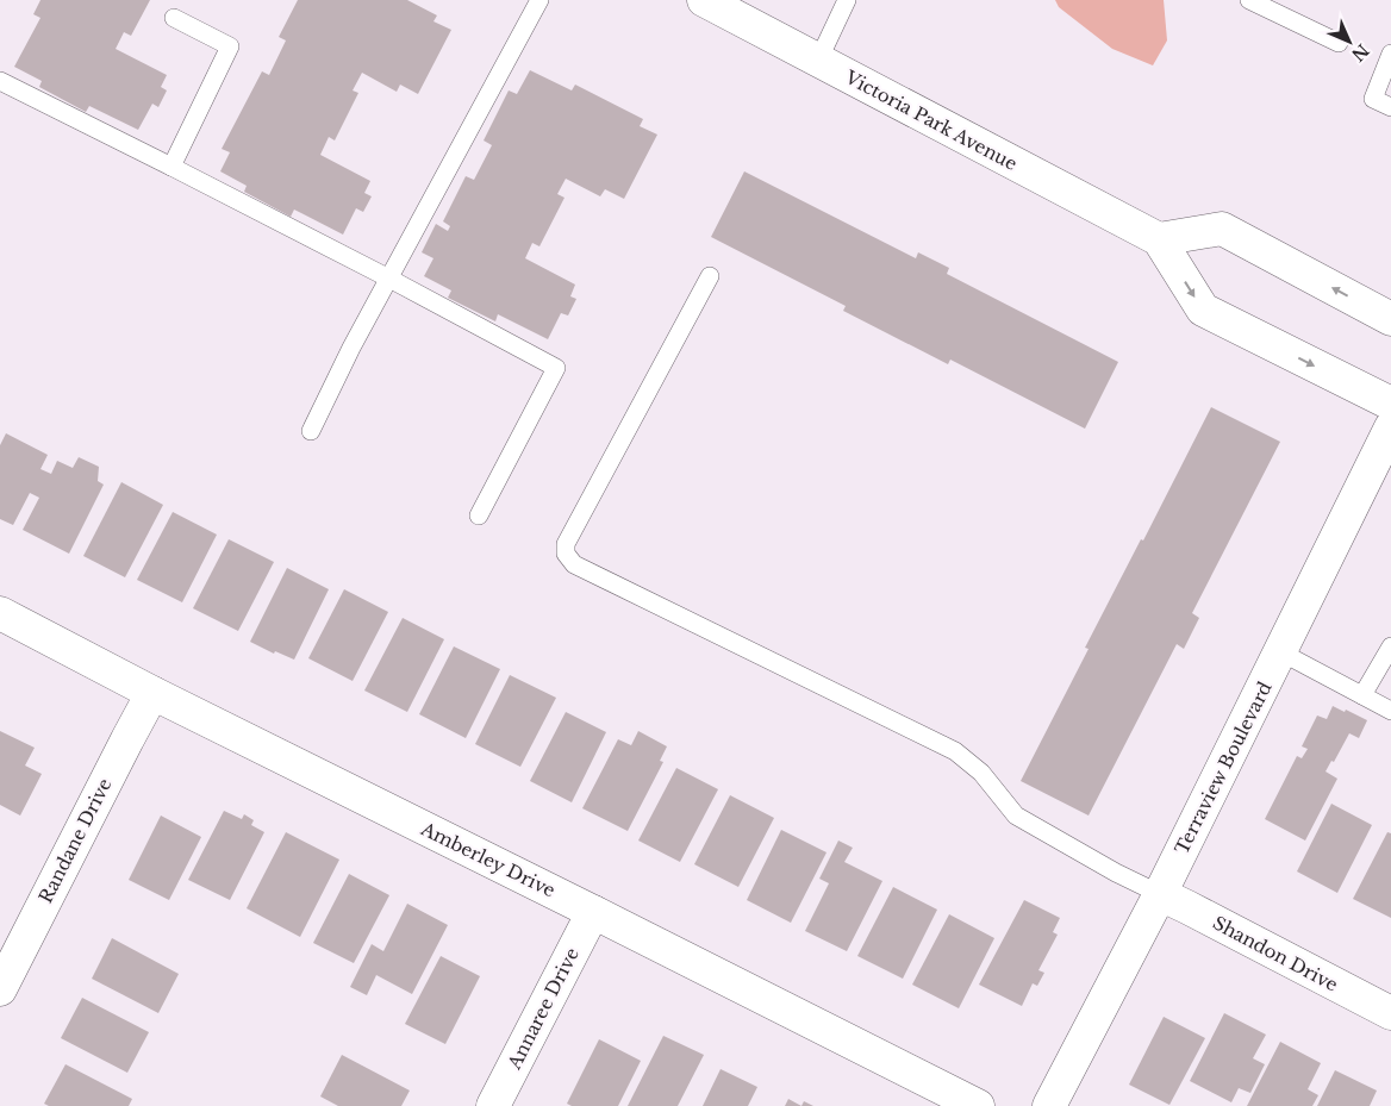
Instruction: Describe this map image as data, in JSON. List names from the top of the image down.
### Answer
{
  "streets": {
    "street": [
      "Victoria Park Avenue",
      "Terraview Boulevard",
      "Randane Drive",
      "Amberley Drive",
      "Shandon Drive",
      "Annaree Drive"
    ]
  },
  "crossings": [
    ["Terraview Boulevard", "Shandon Drive"],
    ["Randane Drive", "Amberley Drive"],
    ["Amberley Drive", "Annaree Drive"]
  ],
  "north": "bottom right"
}
